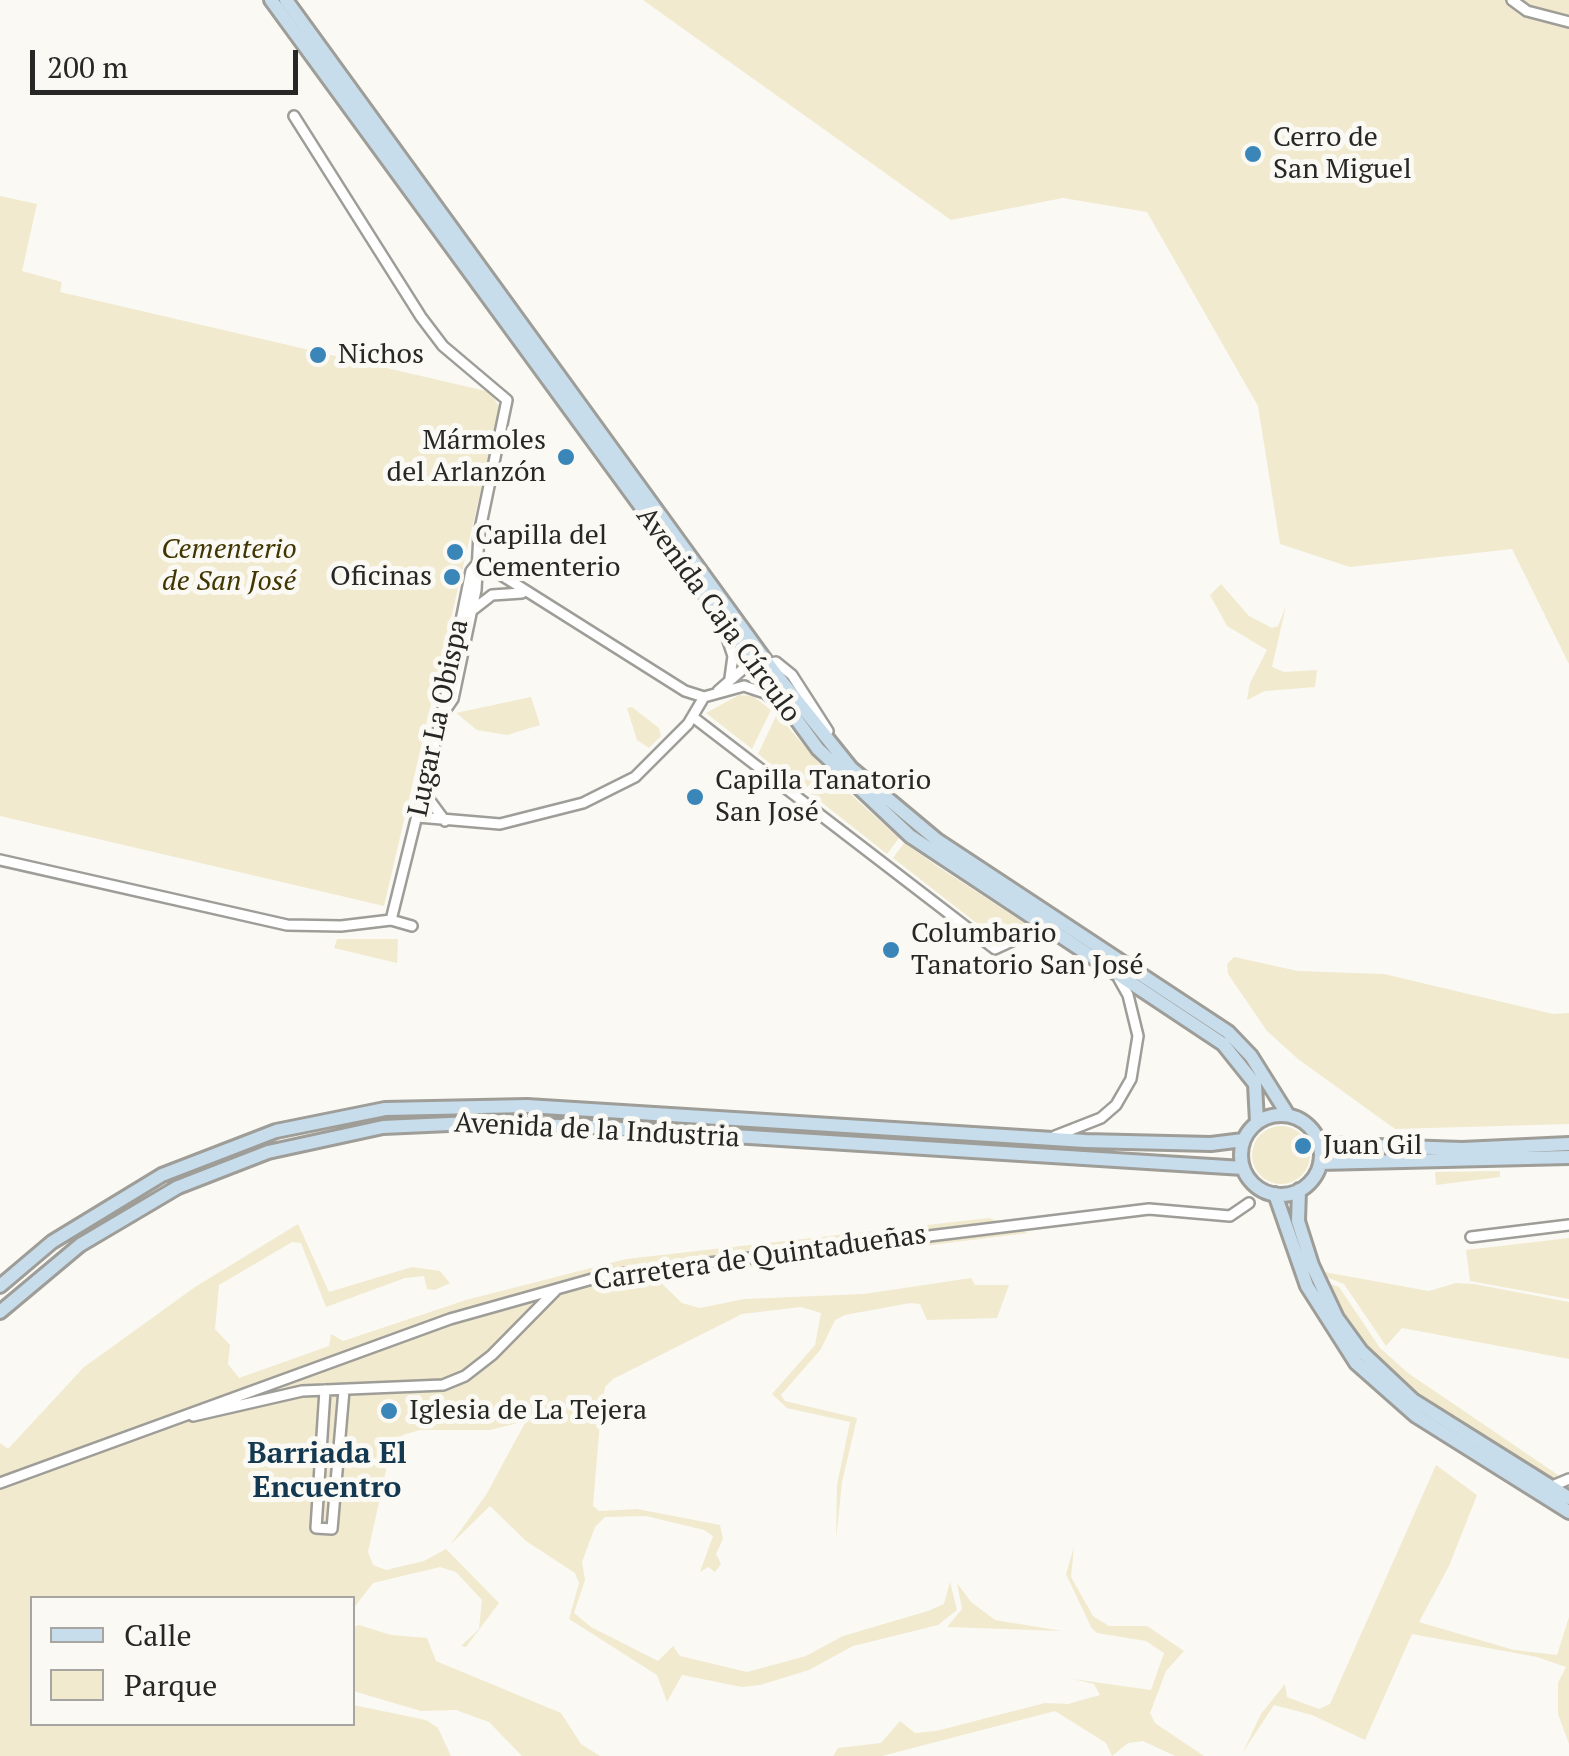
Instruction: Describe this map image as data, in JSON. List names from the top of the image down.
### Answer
{
  "streets": {
    "main road": ["Avenida Caja Círculo", "Avenida de la Industria"],
    "street": ["Lugar La Obispa", "Carretera de Quintadueñas"]
  },
  "crossings": [
    ["Avenida Caja Círculo", "Avenida de la Industria"]
  ],
  "districts": ["Barriada El Encuentro"],
  "parks": ["Cementerio de San José"],
  "places": [
    "Cerro de San Miguel",
    "Nichos",
    "Mármoles del Arlanzón",
    "Capilla del Cementerio",
    "Oficinas",
    "Capilla Tanatorio San José",
    "Columbario Tanatorio San José",
    "Juan Gil",
    "Iglesia de La Tejera"
  ],
  "legend": ["Calle", "Parque"],
  "scale_bar": "200 m"
}
